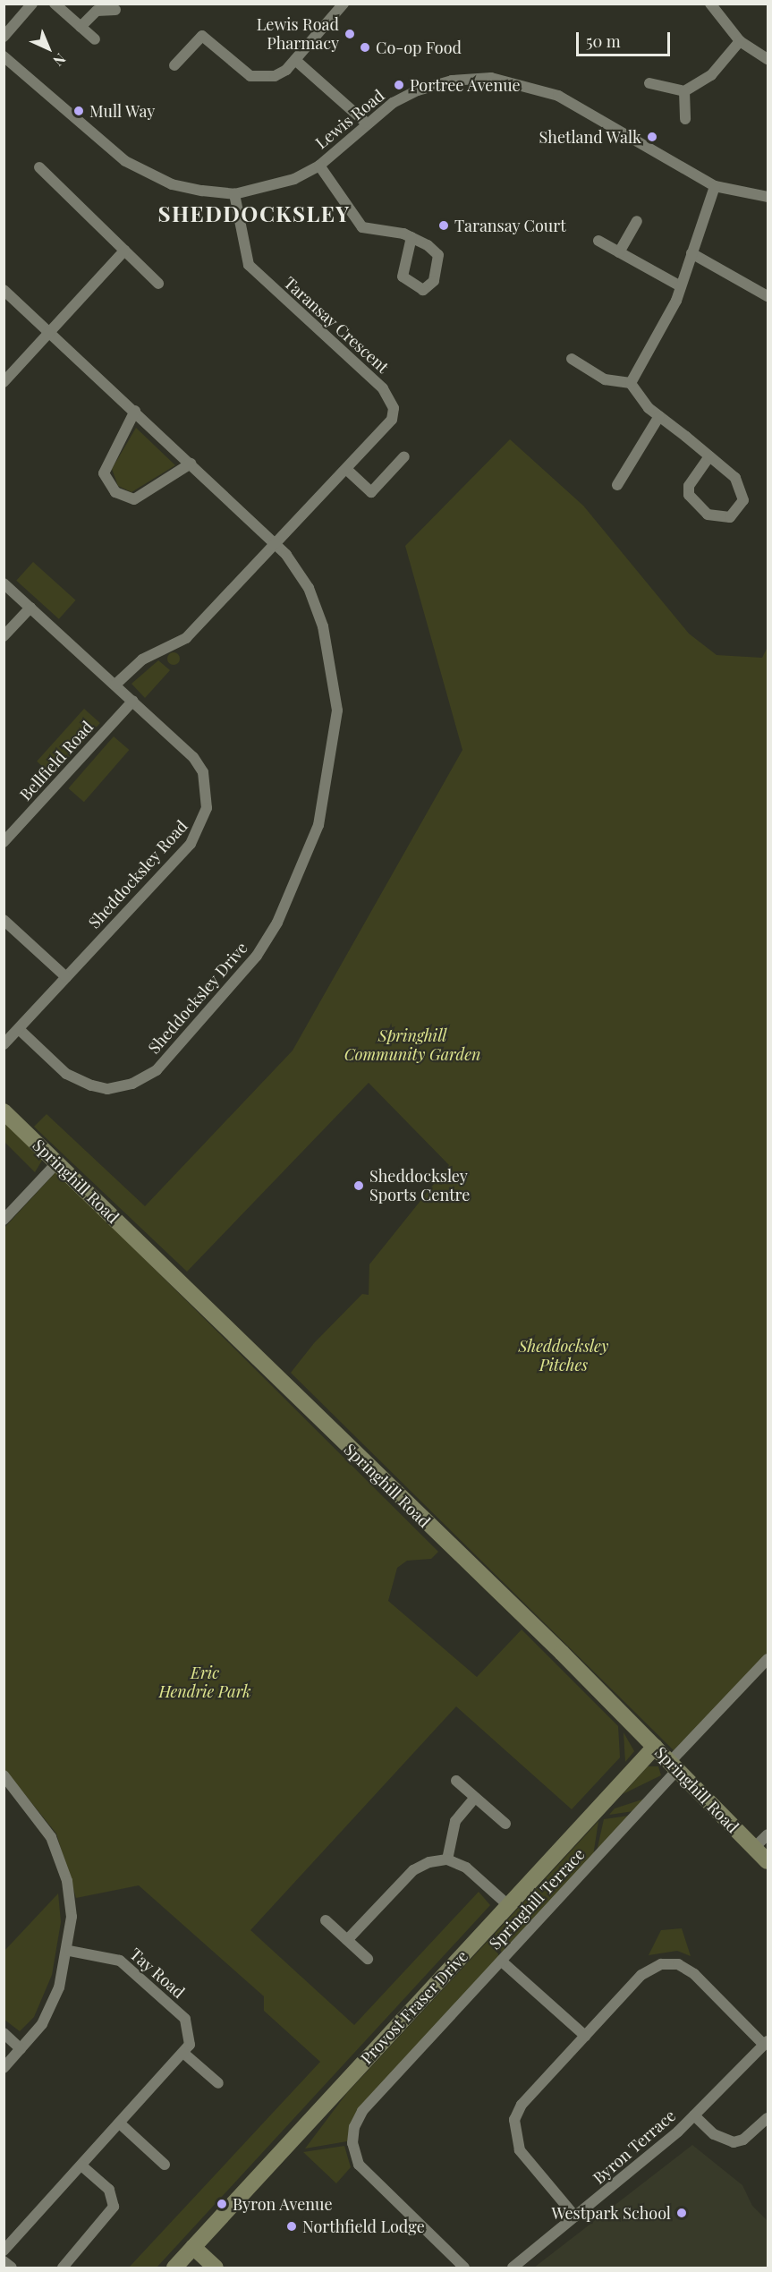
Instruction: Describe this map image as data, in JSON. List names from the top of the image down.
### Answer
{
  "streets": {
    "street": [
      "Lewis Road",
      "Taransay Crescent",
      "Bellfield Road",
      "Sheddocksley Road",
      "Sheddocksley Drive",
      "Springhill Road",
      "Springhill Terrace",
      "Tay Road",
      "Provost Fraser Drive",
      "Byron Terrace"
    ]
  },
  "crossings": [
    ["Lewis Road", "Taransay Crescent"],
    ["Taransay Crescent", "Sheddocksley Road"],
    ["Taransay Crescent", "Sheddocksley Drive"],
    ["Bellfield Road", "Sheddocksley Road"],
    ["Sheddocksley Road", "Sheddocksley Drive"],
    ["Springhill Road", "Springhill Terrace"],
    ["Springhill Road", "Provost Fraser Drive"]
  ],
  "districts": ["SHEDDOCKSLEY"],
  "parks": ["Springhill Community Garden", "Sheddocksley Pitches", "Eric Hendrie Park"],
  "places": [
    "Lewis Road Pharmacy",
    "Co-op Food",
    "Portree Avenue",
    "Mull Way",
    "Shetland Walk",
    "Taransay Court",
    "Sheddocksley Sports Centre",
    "Byron Avenue",
    "Westpark School",
    "Northfield Lodge"
  ],
  "scale_bar": "50 m",
  "north": "bottom right"
}
